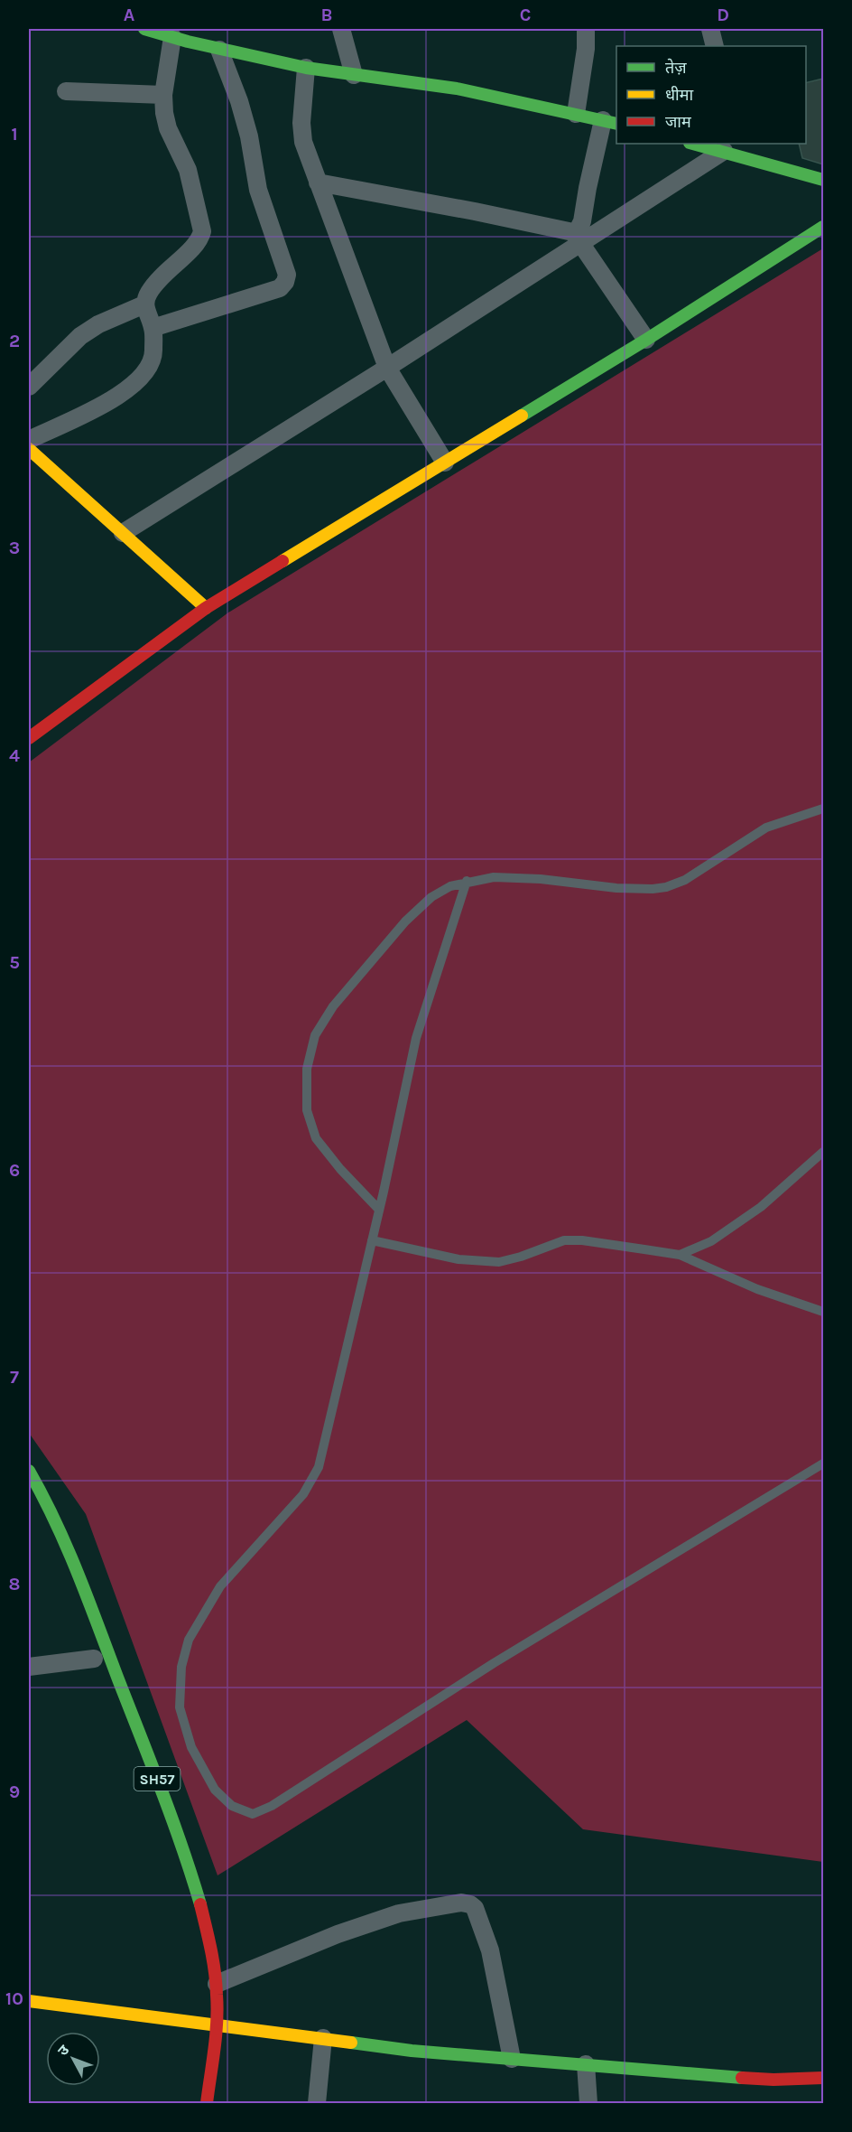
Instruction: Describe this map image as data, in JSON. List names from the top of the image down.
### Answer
{
  "streets": {
    "street": ["SH57"]
  },
  "legend": ["तेज़", "धीमा", "जाम"],
  "north": "top left",
  "grid": {
    "columns": [
      "A",
      "B",
      "C",
      "D"
    ],
    "rows": [
      "1",
      "2",
      "3",
      "4",
      "5",
      "6",
      "7",
      "8",
      "9",
      "10"
    ]
  }
}
